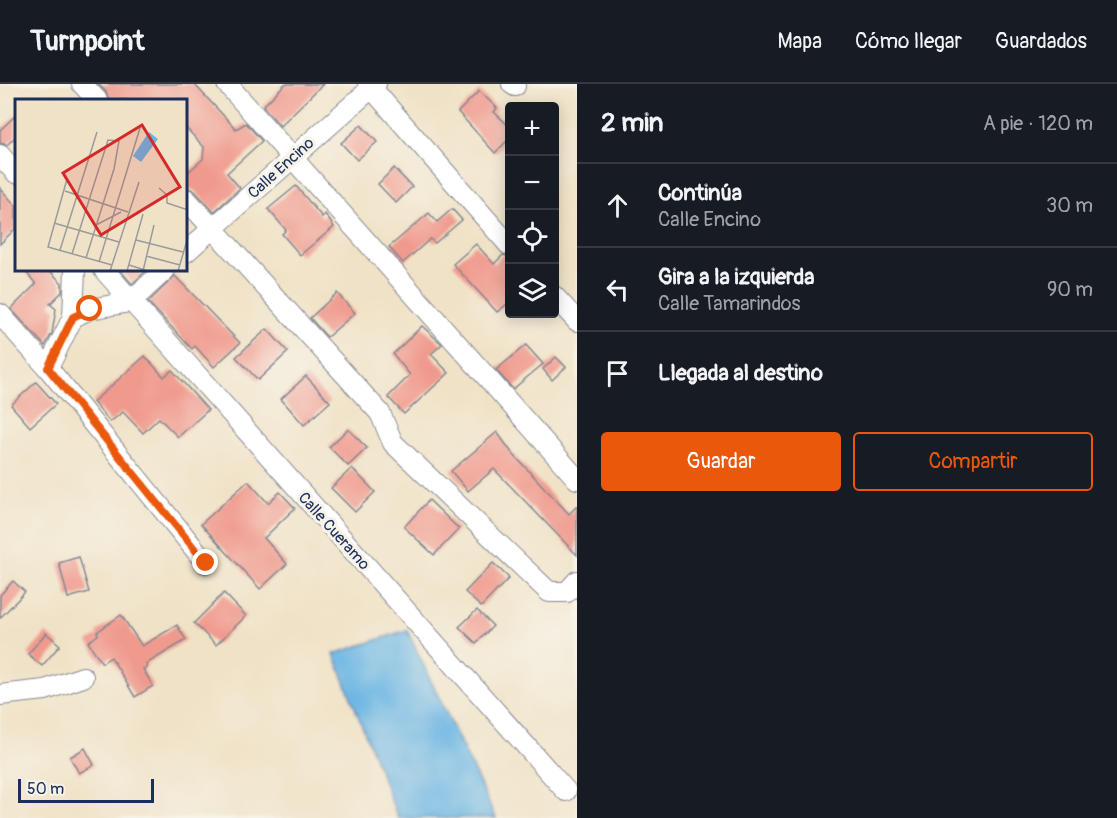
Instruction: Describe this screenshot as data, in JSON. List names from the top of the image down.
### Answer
{
  "streets": {
    "street": ["Calle Encino", "Calle Cueramo"]
  },
  "scale_bar": "50 m",
  "page": {
    "header": "Turnpoint",
    "nav": ["Mapa", "Cómo llegar", "Guardados"],
    "heading": ["2 min", "A pie · 120 m"],
    "map_buttons": ["+", "−"],
    "list": [
      ["Continúa", "Calle Encino", "30 m"],
      ["Gira a la izquierda", "Calle Tamarindos", "90 m"],
      "Llegada al destino"
    ],
    "buttons": ["Guardar", "Compartir"],
    "scale": "50 m"
  }
}
